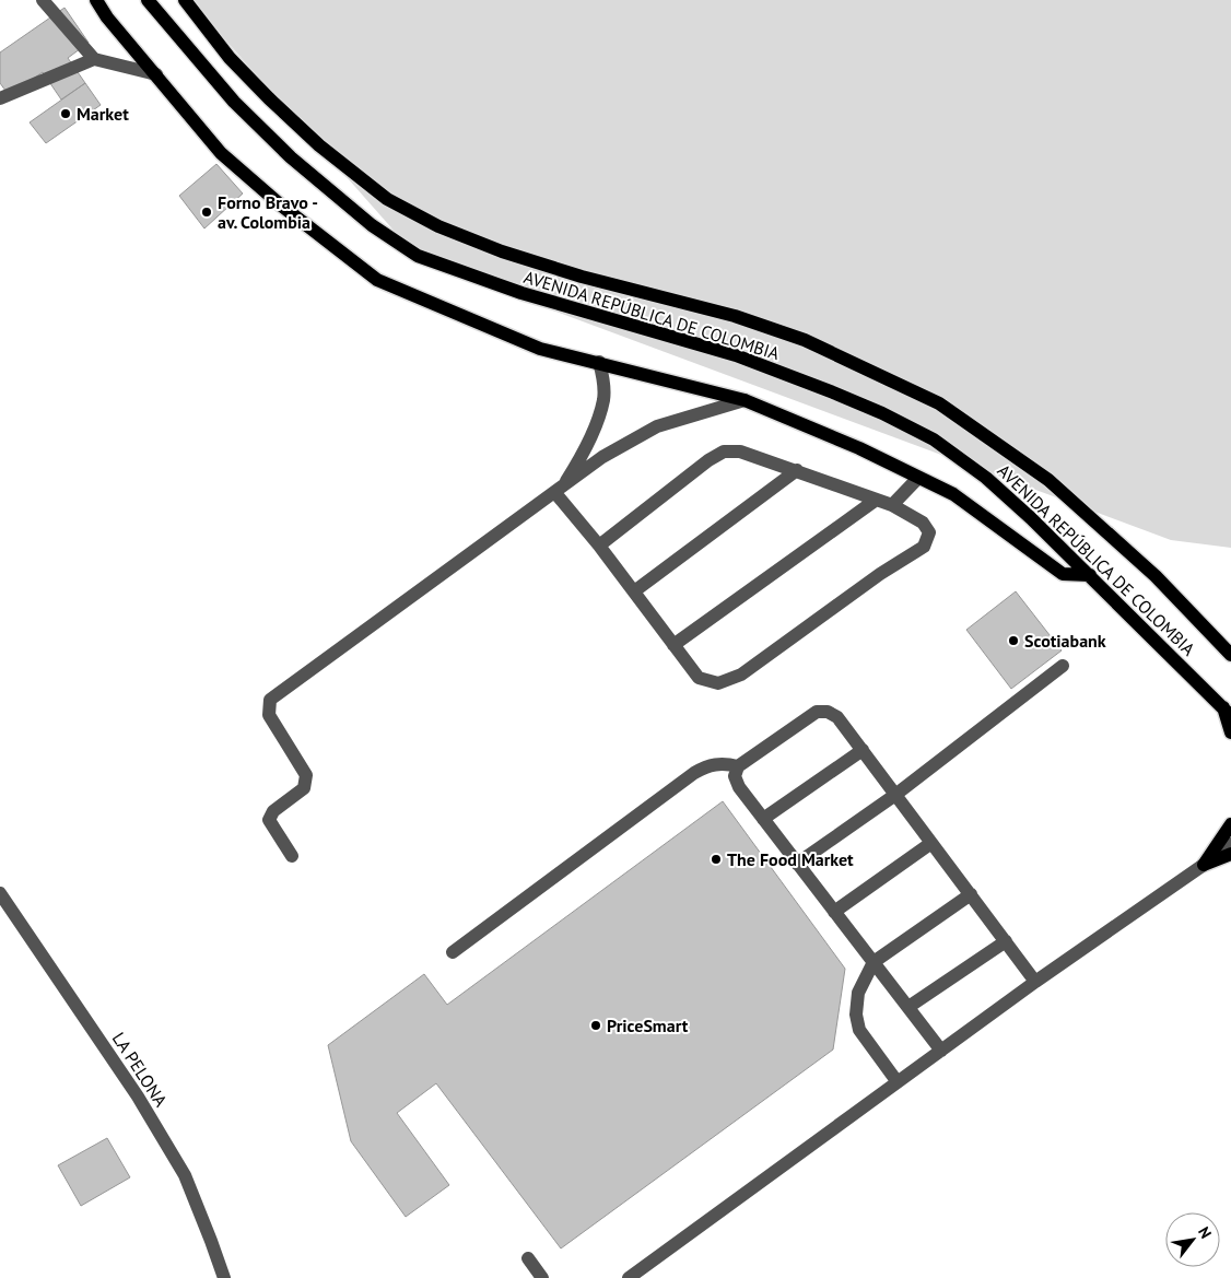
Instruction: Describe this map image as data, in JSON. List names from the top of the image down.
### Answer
{
  "streets": {
    "main road": ["AVENIDA REPÚBLICA DE COLOMBIA"],
    "street": ["LA PELONA"]
  },
  "places": [
    "Market",
    "Forno Bravo - av. Colombia",
    "Scotiabank",
    "The Food Market",
    "PriceSmart"
  ],
  "north": "top right"
}
